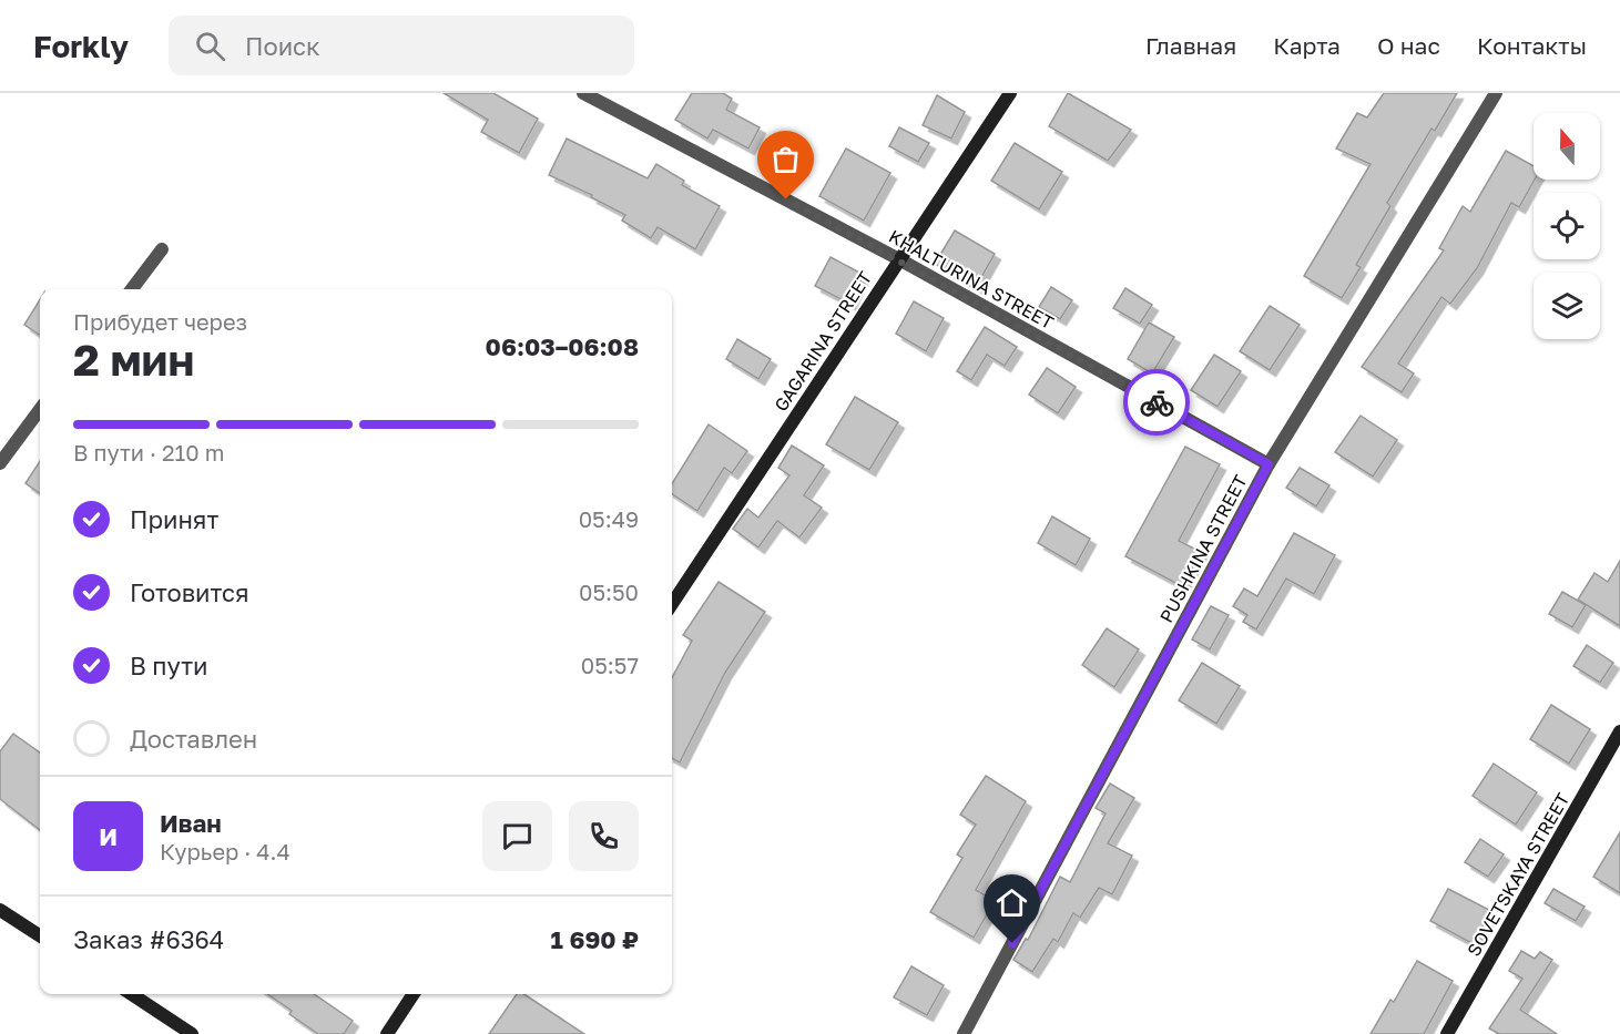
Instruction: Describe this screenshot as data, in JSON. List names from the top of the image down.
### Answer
{
  "streets": {
    "street": [
      "KHALTURINA STREET",
      "GAGARINA STREET",
      "PUSHKINA STREET",
      "SOVETSKAYA STREET"
    ]
  },
  "crossings": [
    ["KHALTURINA STREET", "GAGARINA STREET"],
    ["KHALTURINA STREET", "PUSHKINA STREET"]
  ],
  "north": "top",
  "page": {
    "header": "Forkly",
    "search": "Поиск",
    "nav": [
      "Главная",
      "Карта",
      "О нас",
      "Контакты"
    ],
    "heading": ["2 мин", "Прибудет через", "06:03–06:08"],
    "panel": [
      "Иван",
      "Курьер · 4.4",
      "Заказ #6364",
      "1 690 ₽"
    ],
    "bar": "В пути · 210 m",
    "list": [
      ["Принят", "05:49"],
      ["Готовится", "05:50"],
      ["В пути", "05:57"],
      "Доставлен"
    ],
    "round": "И"
  }
}
